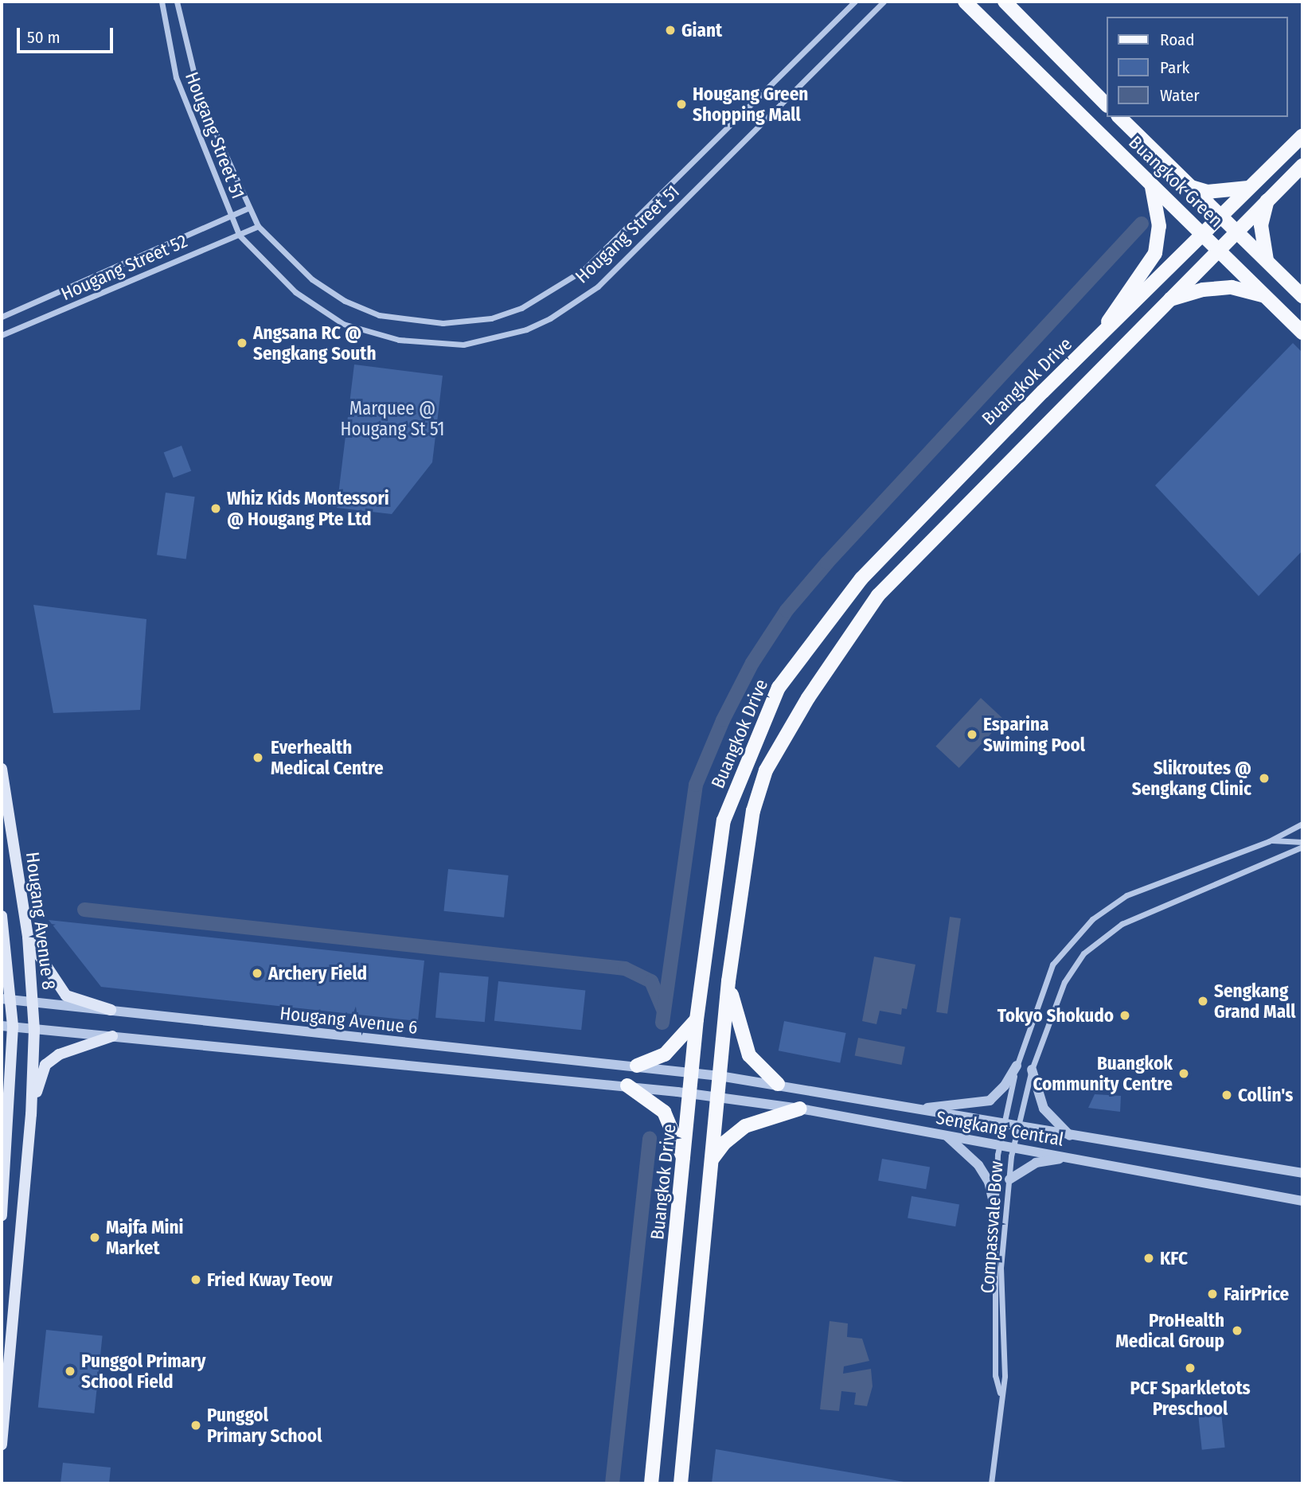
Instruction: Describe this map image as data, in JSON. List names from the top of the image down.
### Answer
{
  "streets": {
    "main road": ["Buangkok Green", "Buangkok Drive", "Hougang Avenue 8"],
    "street": [
      "Hougang Street 51",
      "Hougang Street 52",
      "Hougang Avenue 6",
      "Sengkang Central",
      "Compassvale Bow"
    ]
  },
  "crossings": [
    ["Hougang Street 51", "Hougang Street 52"],
    ["Buangkok Green", "Buangkok Drive"],
    ["Buangkok Drive", "Hougang Avenue 6"],
    ["Buangkok Drive", "Sengkang Central"],
    ["Hougang Avenue 8", "Hougang Avenue 6"],
    ["Hougang Avenue 6", "Sengkang Central"],
    ["Sengkang Central", "Compassvale Bow"]
  ],
  "parks": ["Marquee @ Hougang St 51"],
  "places": [
    "Giant",
    "Hougang Green Shopping Mall",
    "Angsana RC @ Sengkang South",
    "Whiz Kids Montessori @ Hougang Pte Ltd",
    "Esparina Swiming Pool",
    "Everhealth Medical Centre",
    "Slikroutes @ Sengkang Clinic",
    "Archery Field",
    "Sengkang Grand Mall",
    "Tokyo Shokudo",
    "Buangkok Community Centre",
    "Collin's",
    "Majfa Mini Market",
    "KFC",
    "Fried Kway Teow",
    "FairPrice",
    "ProHealth Medical Group",
    "PCF Sparkletots Preschool",
    "Punggol Primary School Field",
    "Punggol Primary School"
  ],
  "legend": ["Road", "Park", "Water"],
  "scale_bar": "50 m"
}
